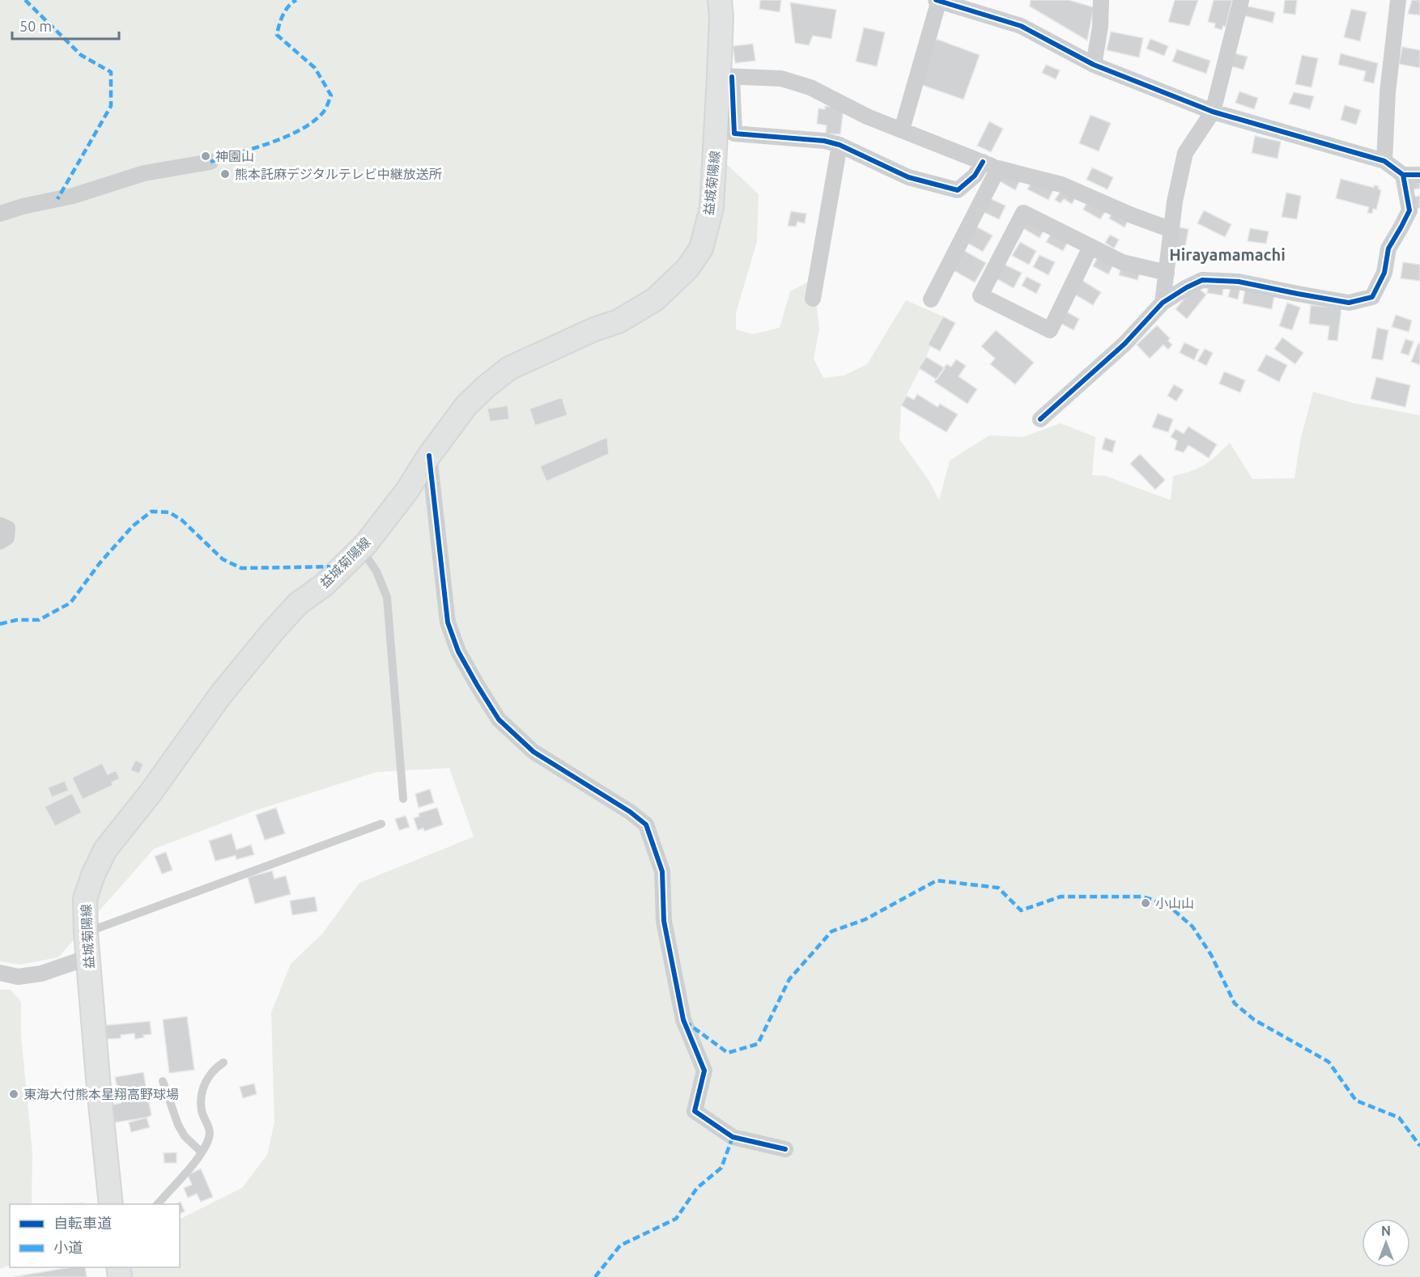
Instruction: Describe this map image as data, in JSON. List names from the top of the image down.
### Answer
{
  "streets": {
    "main road": ["益城菊陽線"]
  },
  "districts": ["Hirayamamachi"],
  "places": [
    "神園山",
    "熊本託麻デジタルテレビ中継放送所",
    "小山山",
    "東海大付熊本星翔高野球場"
  ],
  "legend": ["自転車道", "小道"],
  "scale_bar": "50 m",
  "north": "top"
}
